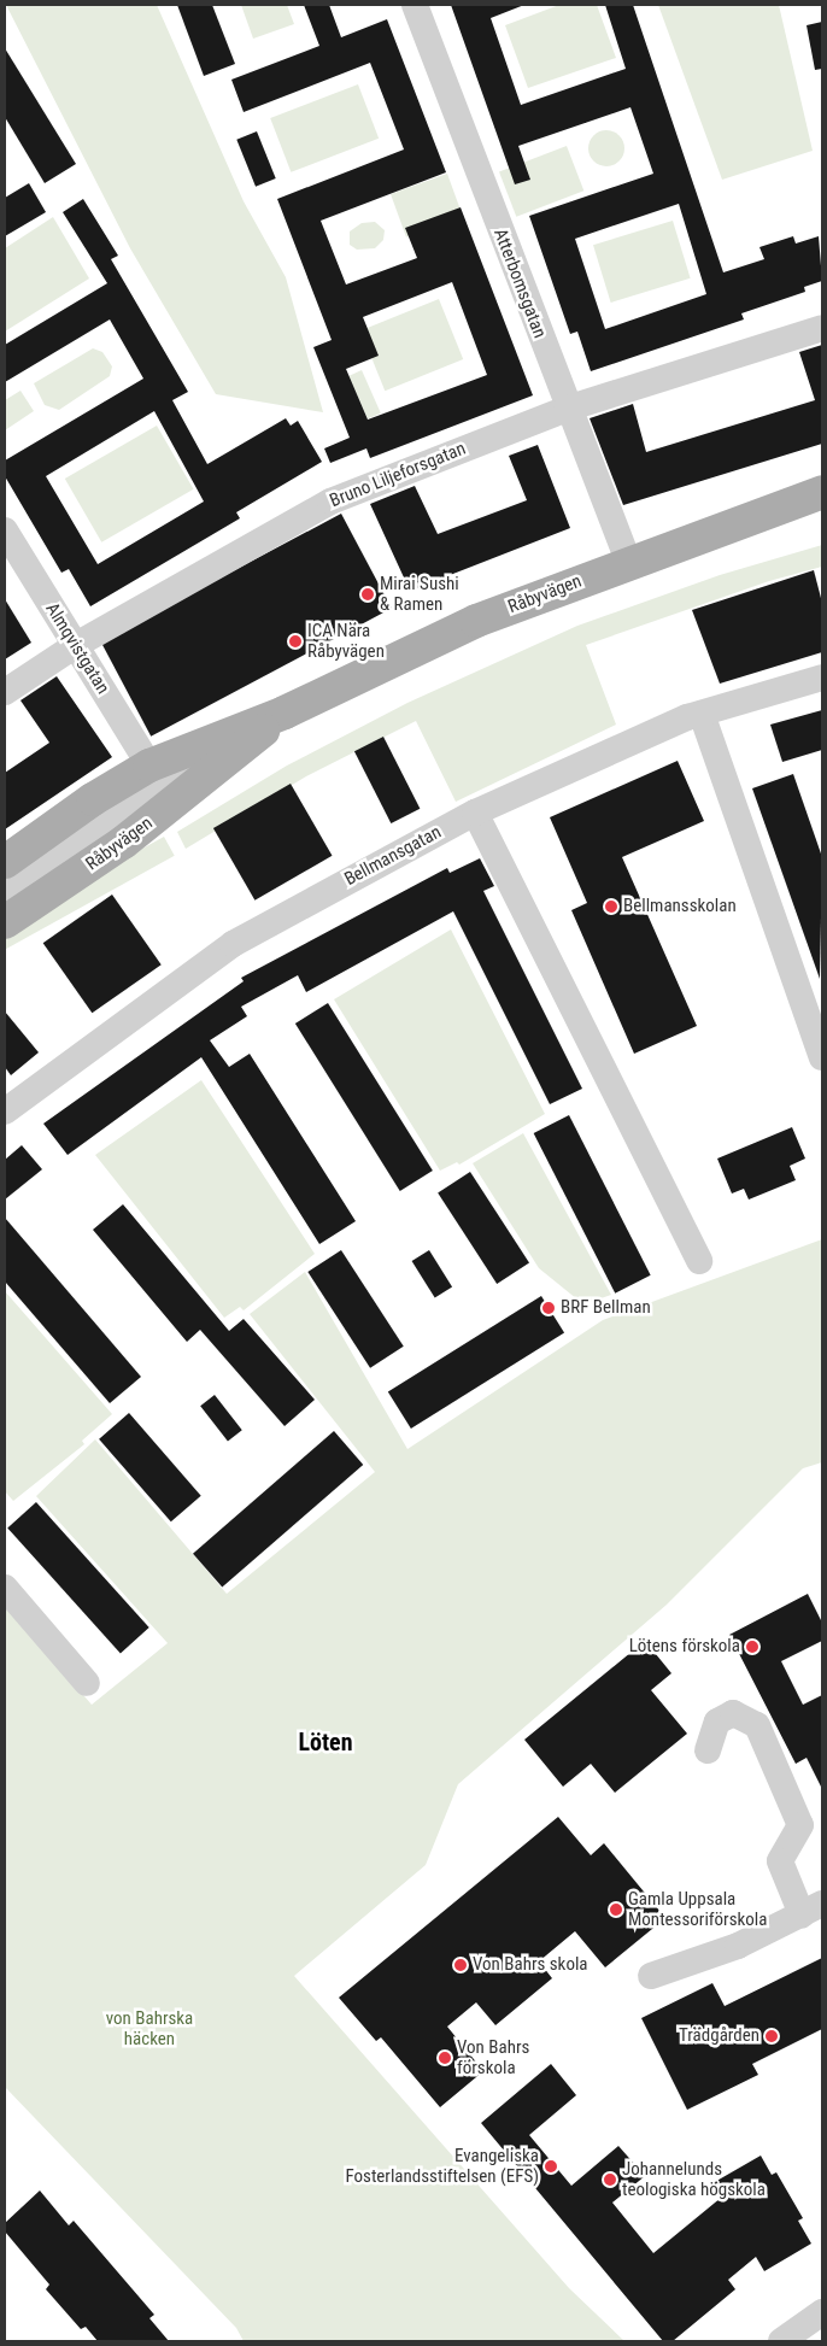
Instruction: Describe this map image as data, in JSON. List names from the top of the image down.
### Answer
{
  "streets": {
    "main road": ["Råbyvägen"],
    "street": [
      "Atterbomsgatan",
      "Bruno Liljeforsgatan",
      "Almqvistgatan",
      "Bellmansgatan"
    ]
  },
  "crossings": [
    ["Atterbomsgatan", "Bruno Liljeforsgatan"],
    ["Atterbomsgatan", "Råbyvägen"],
    ["Bruno Liljeforsgatan", "Almqvistgatan"],
    ["Råbyvägen", "Almqvistgatan"]
  ],
  "districts": ["Löten"],
  "parks": ["von Bahrska häcken"],
  "places": [
    "Mirai Sushi & Ramen",
    "ICA Nära Råbyvägen",
    "Bellmansskolan",
    "BRF Bellman",
    "Lötens förskola",
    "Gamla Uppsala Montessoriförskola",
    "Von Bahrs skola",
    "Trädgården",
    "Von Bahrs förskola",
    "Evangeliska Fosterlandsstiftelsen (EFS)",
    "Johannelunds teologiska högskola"
  ]
}
